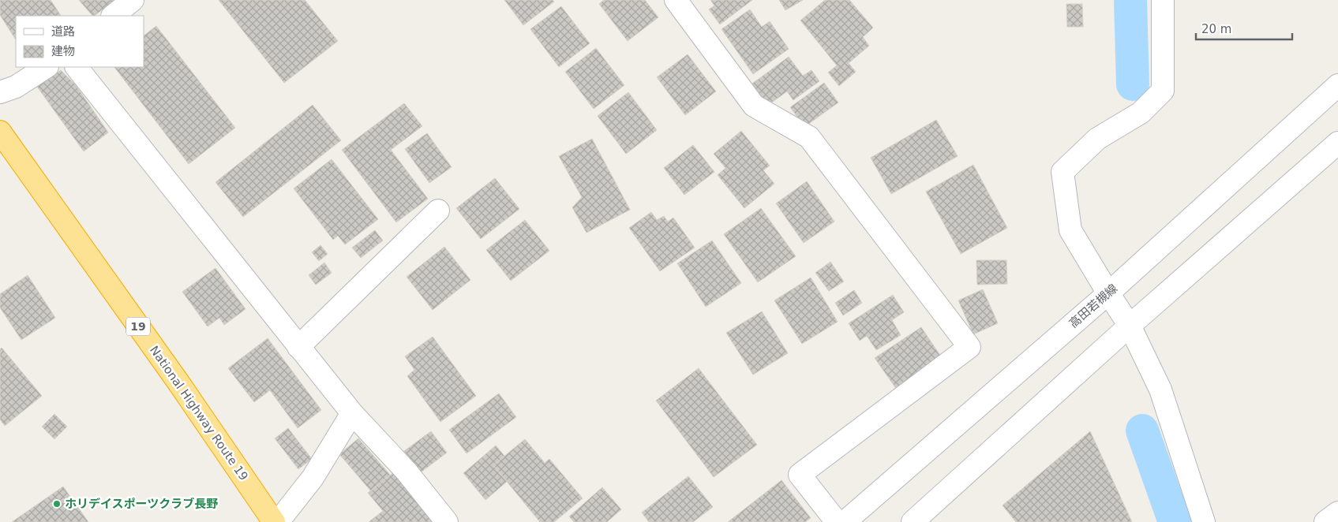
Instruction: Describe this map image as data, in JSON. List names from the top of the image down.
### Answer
{
  "streets": {
    "highway": ["19", "National Highway Route 19"],
    "street": ["高田若槻線"]
  },
  "places": ["ホリデイスポーツクラブ長野"],
  "legend": ["道路", "建物"],
  "scale_bar": "20 m"
}
